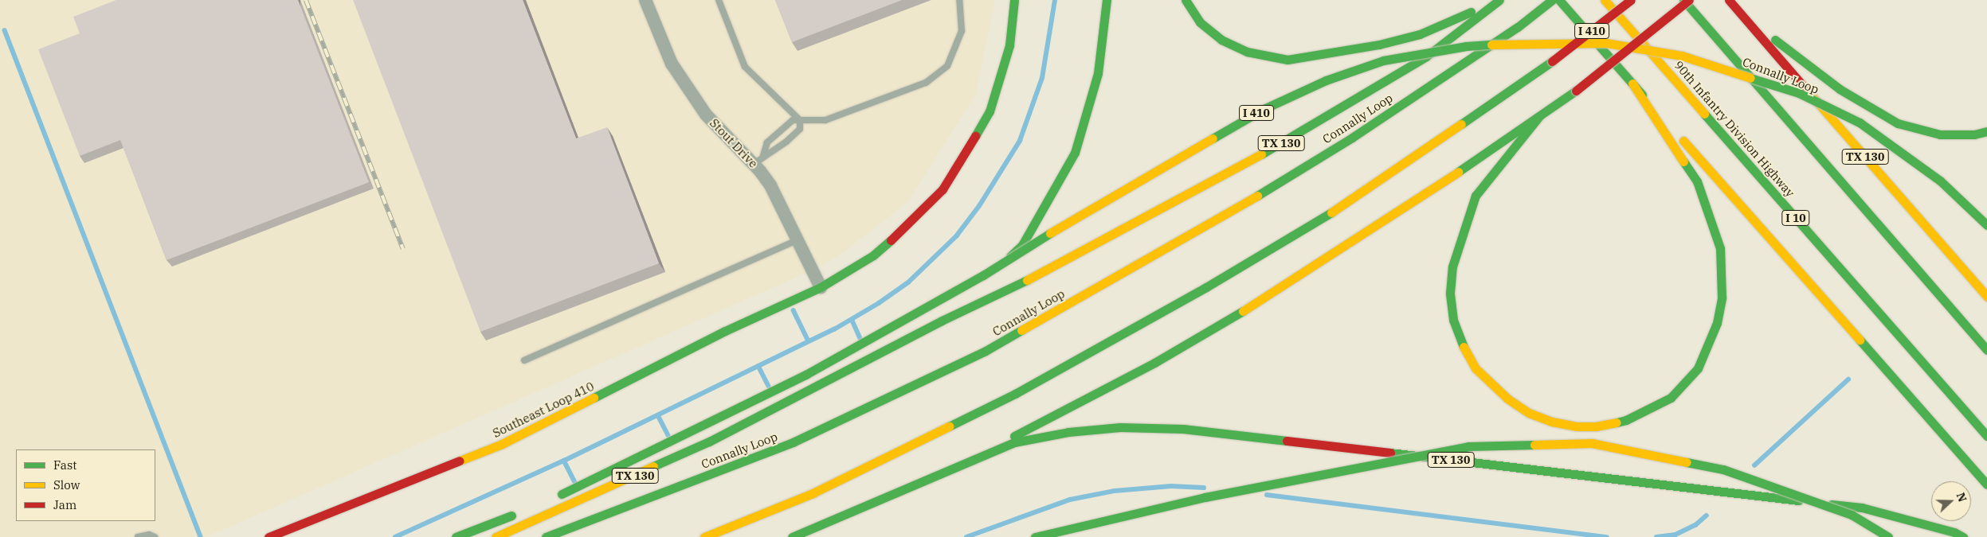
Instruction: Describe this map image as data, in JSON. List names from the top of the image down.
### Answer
{
  "streets": {
    "main road": [
      "I 410",
      "Connally Loop",
      "90th Infantry Division Highway",
      "TX 130",
      "I 10",
      "Southeast Loop 410"
    ],
    "street": ["Stout Drive"]
  },
  "crossings": [
    ["Stout Drive", "Southeast Loop 410"]
  ],
  "legend": ["Fast", "Slow", "Jam"],
  "north": "right"
}
